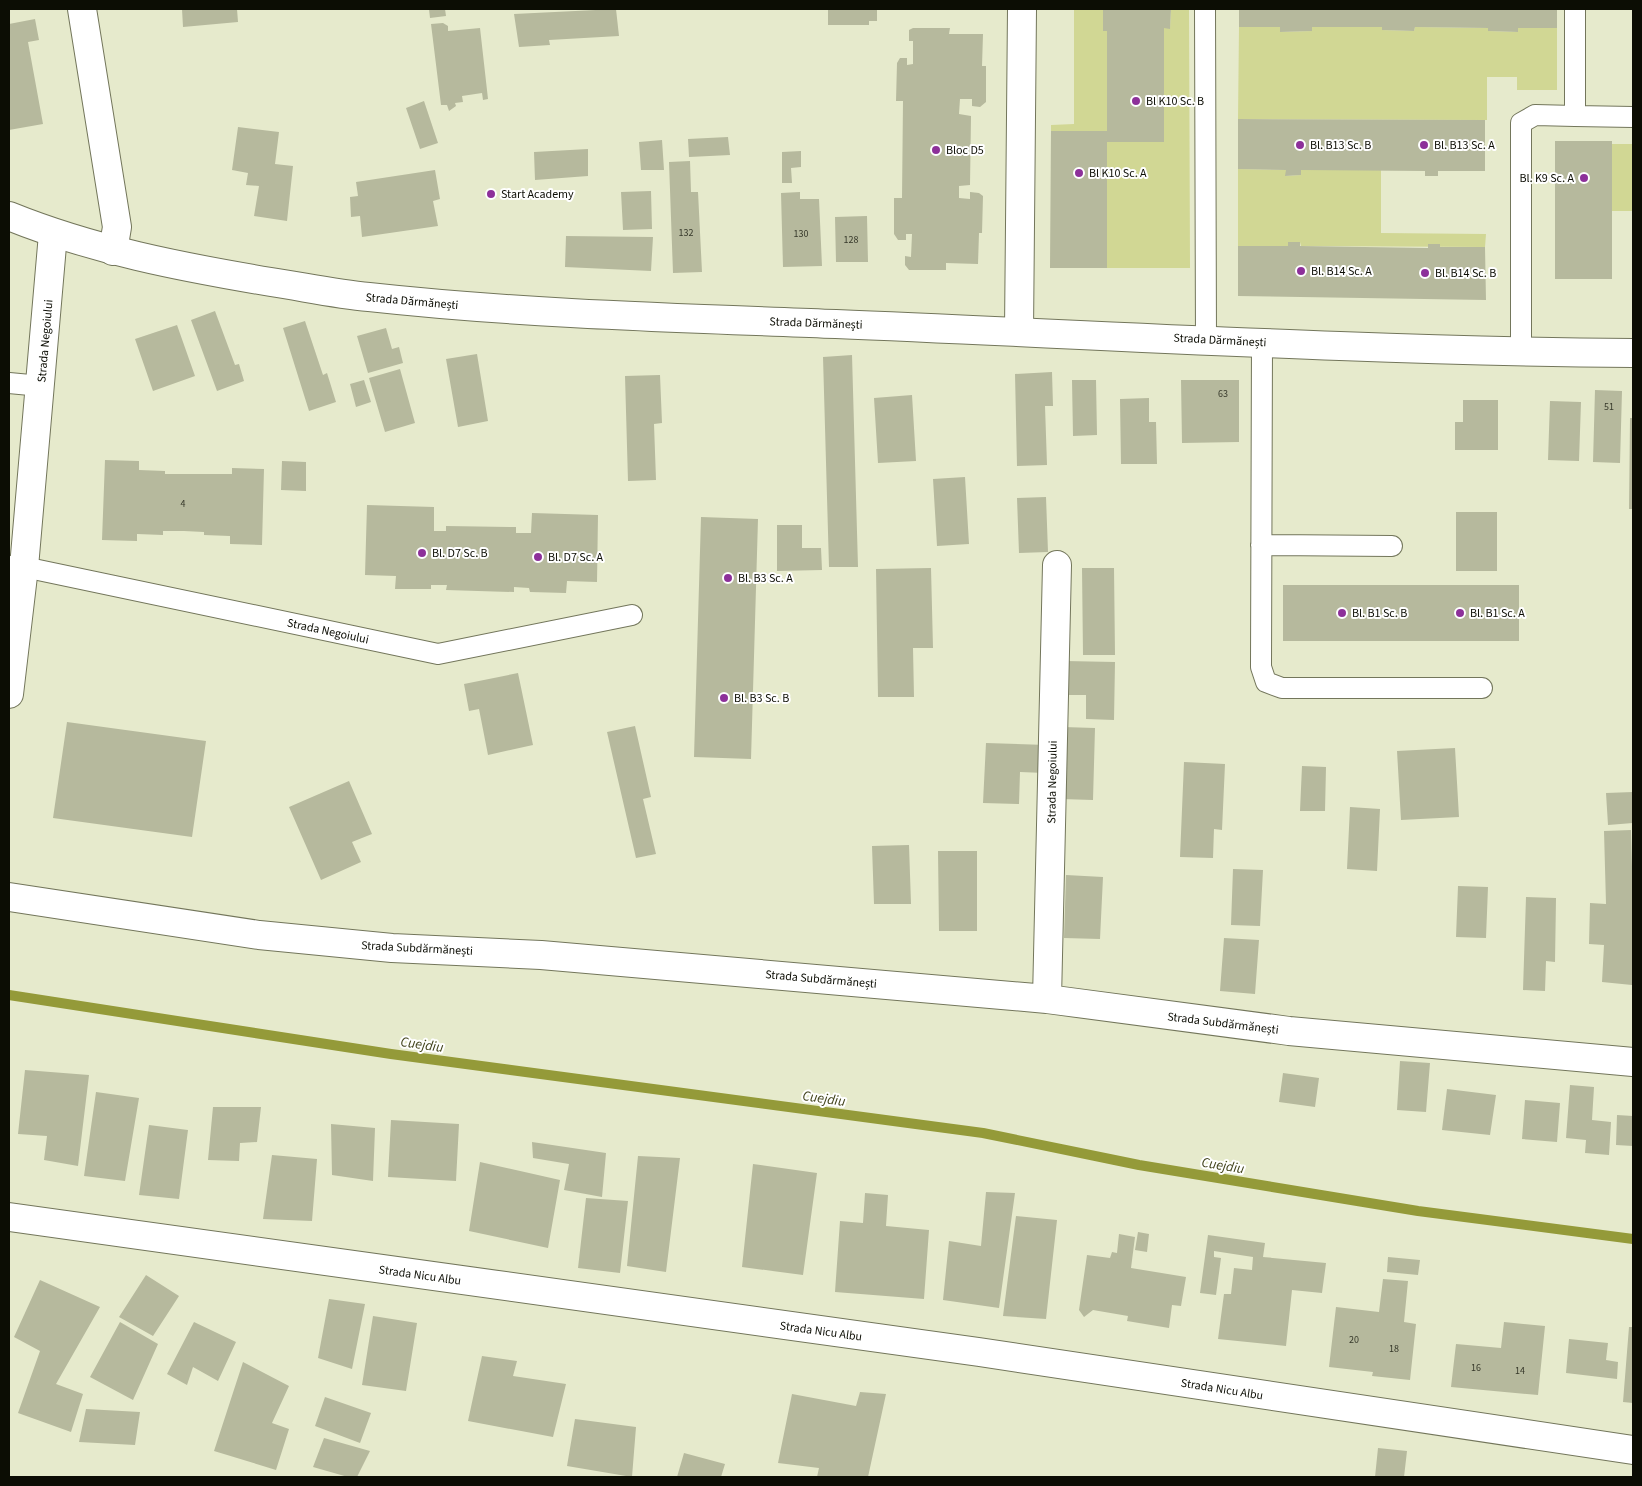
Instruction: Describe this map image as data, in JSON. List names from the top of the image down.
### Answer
{
  "streets": {
    "street": [
      "Strada Dărmănești",
      "Strada Negoiului",
      "Strada Subdărmănești",
      "Strada Nicu Albu"
    ]
  },
  "crossings": [
    ["Strada Dărmănești", "Strada Negoiului"],
    ["Strada Negoiului", "Strada Subdărmănești"]
  ],
  "water": ["Cuejdiu"],
  "places": [
    "Bl K10 Sc. B",
    "Bl. B13 Sc. B",
    "Bl. B13 Sc. A",
    "Bloc D5",
    "Bl K10 Sc. A",
    "Bl. K9 Sc. A",
    "Start Academy",
    "Bl. B14 Sc. A",
    "Bl. B14 Sc. B",
    "Bl. D7 Sc. B",
    "Bl. D7 Sc. A",
    "Bl. B3 Sc. A",
    "Bl. B1 Sc. B",
    "Bl. B1 Sc. A",
    "Bl. B3 Sc. B"
  ],
  "house_numbers": [
    "132",
    "130",
    "128",
    "63",
    "51",
    "4",
    "20",
    "18",
    "16",
    "14"
  ]
}
